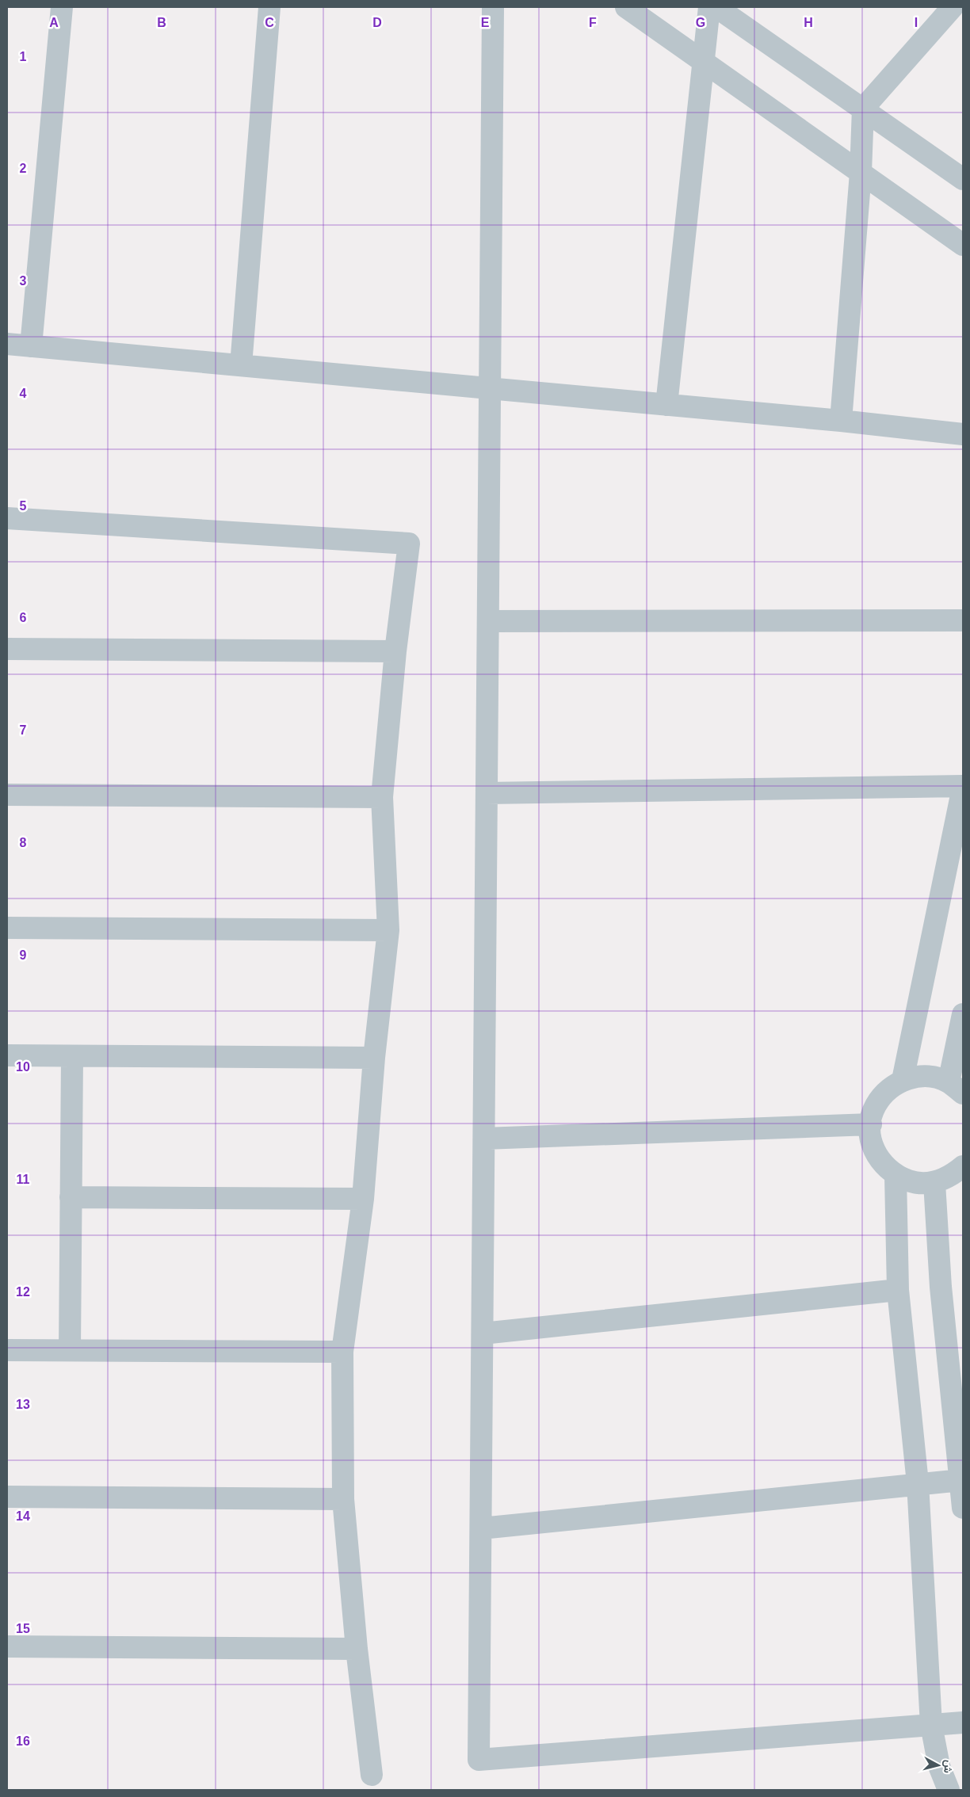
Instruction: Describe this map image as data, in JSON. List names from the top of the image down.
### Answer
{
  "north": "right",
  "grid": {
    "columns": [
      "A",
      "B",
      "C",
      "D",
      "E",
      "F",
      "G",
      "H",
      "I"
    ],
    "rows": [
      "1",
      "2",
      "3",
      "4",
      "5",
      "6",
      "7",
      "8",
      "9",
      "10",
      "11",
      "12",
      "13",
      "14",
      "15",
      "16"
    ]
  }
}
